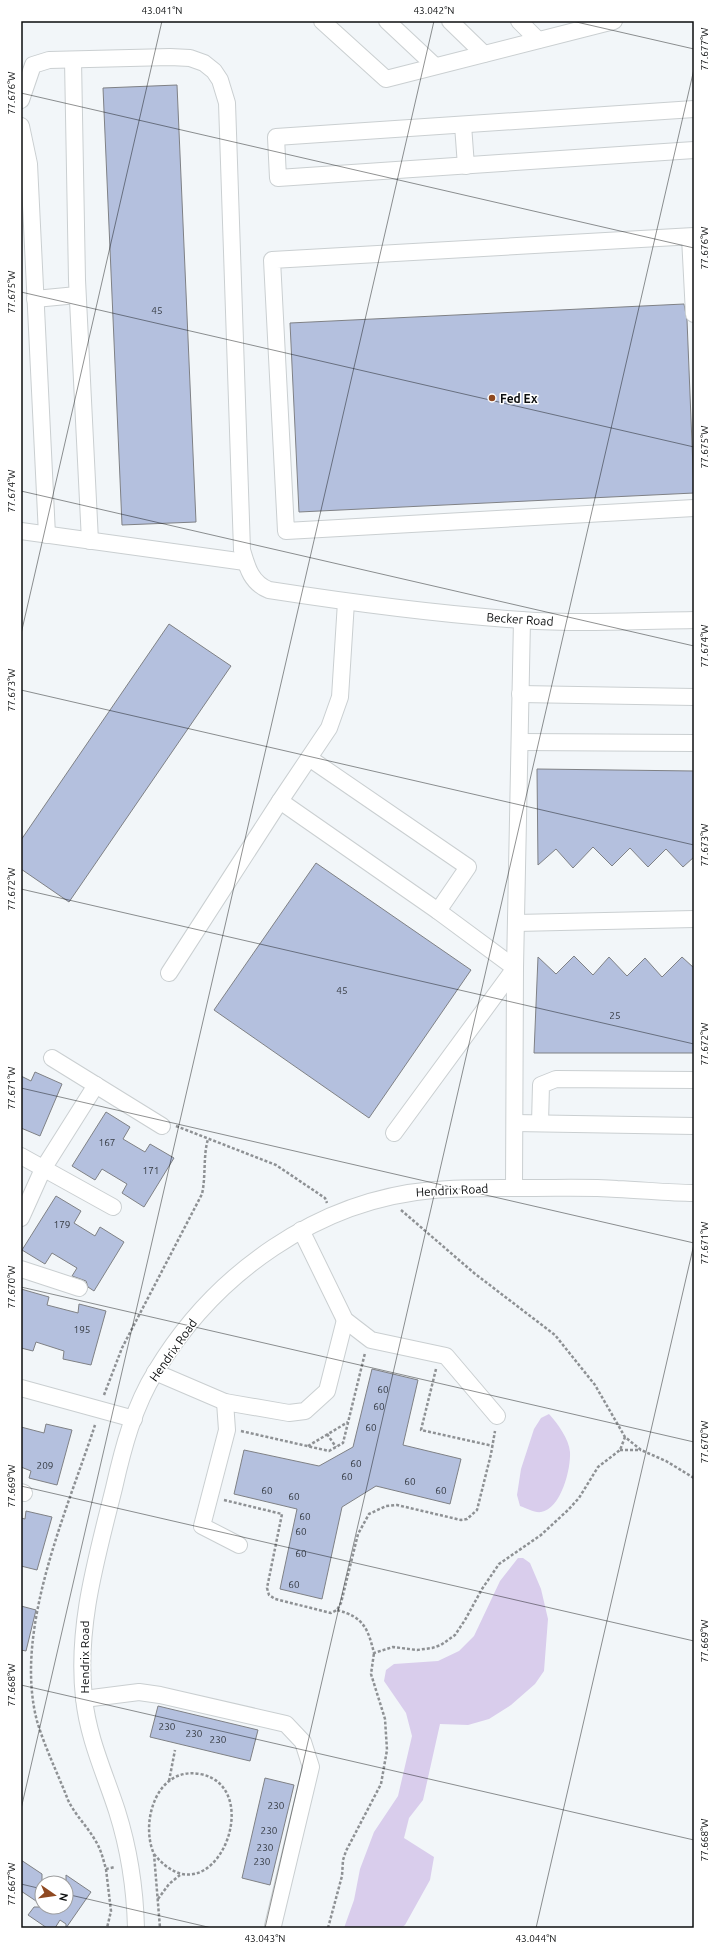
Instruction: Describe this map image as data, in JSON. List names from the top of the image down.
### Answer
{
  "streets": {
    "street": ["Becker Road", "Hendrix Road"]
  },
  "places": ["Fed Ex"],
  "house_numbers": [
    "45",
    "45",
    "25",
    "167",
    "171",
    "179",
    "195",
    "60",
    "60",
    "60",
    "60",
    "209",
    "60",
    "60",
    "60",
    "60",
    "60",
    "60",
    "60",
    "60",
    "60",
    "230",
    "230",
    "230",
    "230",
    "230",
    "230",
    "230"
  ],
  "north": "right",
  "coordinates": [
    "43.041°N",
    "43.042°N",
    "77.677°W",
    "77.676°W",
    "77.675°W",
    "77.674°W",
    "77.673°W",
    "77.672°W",
    "77.671°W",
    "77.670°W",
    "77.669°W",
    "77.668°W",
    "77.667°W",
    "43.043°N",
    "43.044°N"
  ]
}
